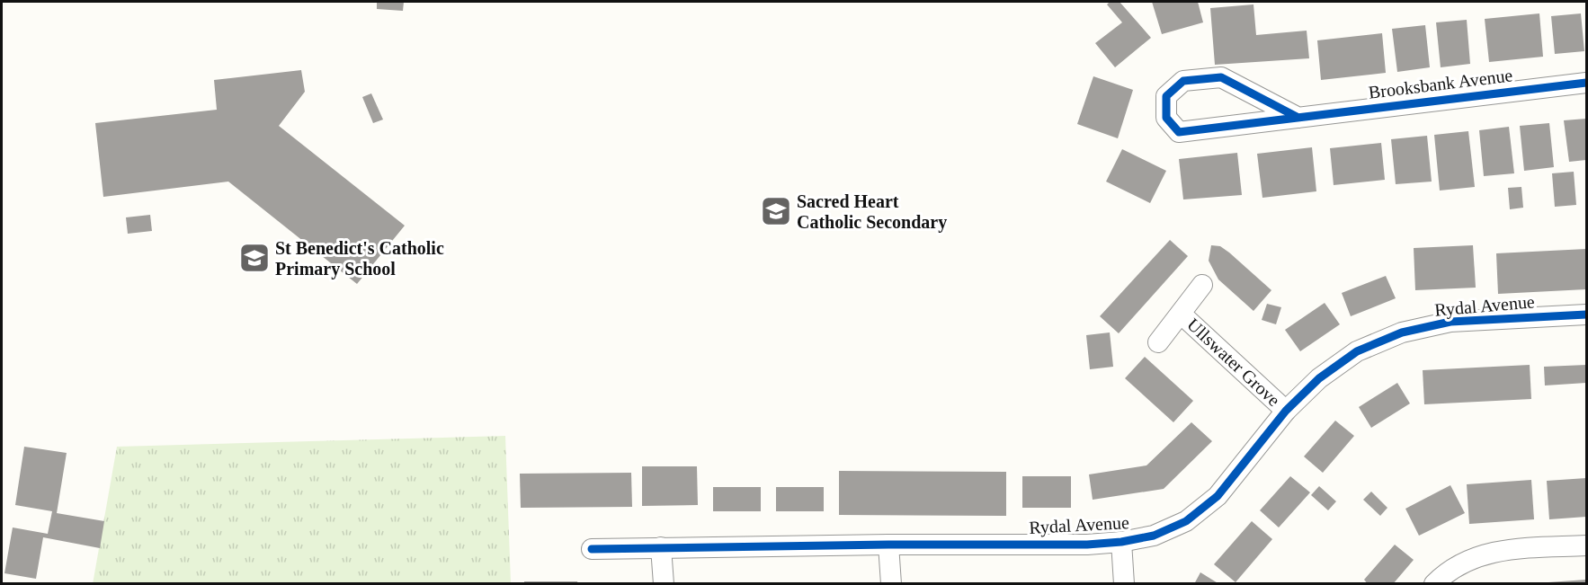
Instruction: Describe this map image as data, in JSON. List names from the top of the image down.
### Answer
{
  "streets": {
    "street": ["Brooksbank Avenue", "Rydal Avenue", "Ullswater Grove"]
  },
  "crossings": [
    ["Rydal Avenue", "Ullswater Grove"]
  ],
  "places": {
    "school or university": ["Sacred Heart Catholic Secondary", "St Benedict's Catholic Primary School"]
  }
}
